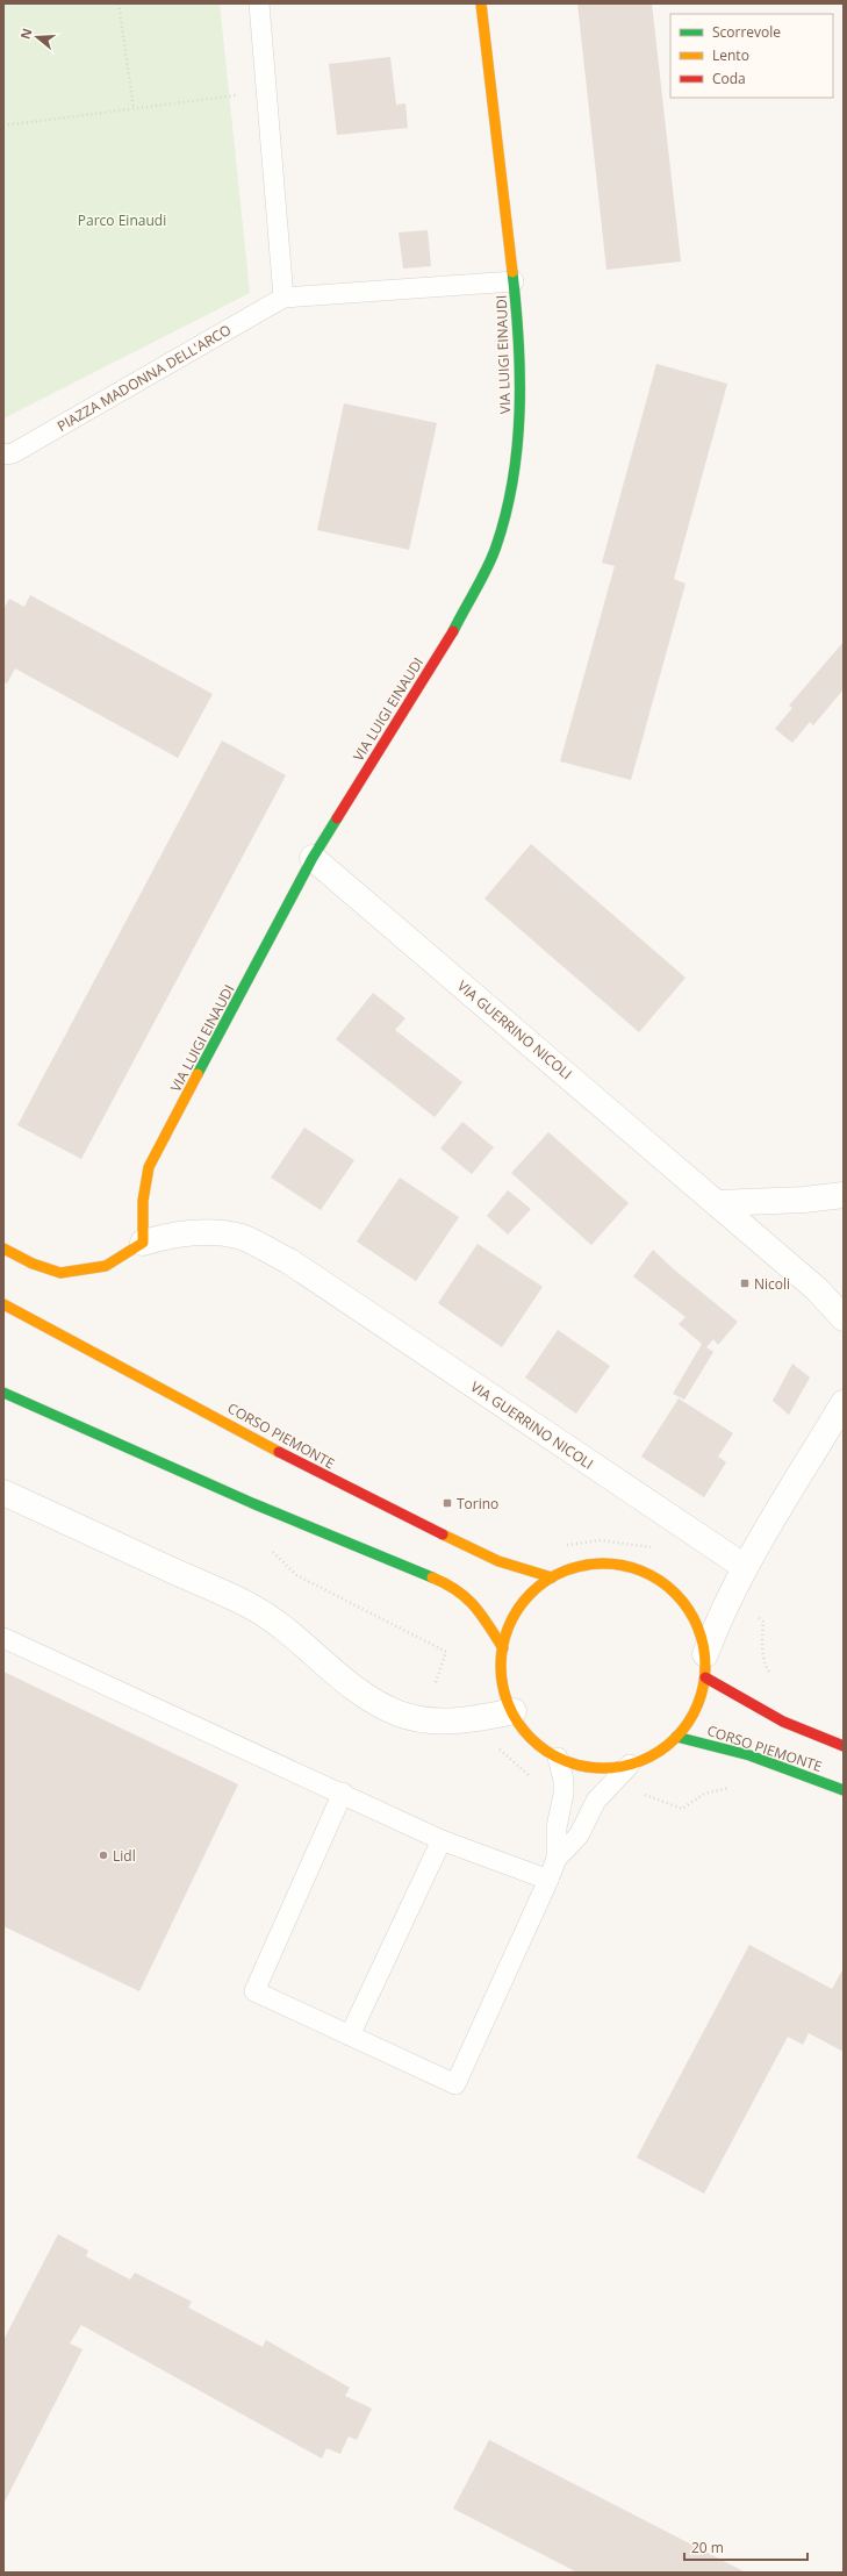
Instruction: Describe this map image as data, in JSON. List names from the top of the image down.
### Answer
{
  "streets": {
    "main road": ["VIA LUIGI EINAUDI", "CORSO PIEMONTE"],
    "street": ["VIA GUERRINO NICOLI"],
    "lane": ["PIAZZA MADONNA DELL'ARCO"]
  },
  "crossings": [
    ["VIA LUIGI EINAUDI", "PIAZZA MADONNA DELL'ARCO"],
    ["VIA LUIGI EINAUDI", "VIA GUERRINO NICOLI"]
  ],
  "parks": ["Parco Einaudi"],
  "places": {
    "transit": ["Nicoli", "Torino"],
    "other": ["Lidl"]
  },
  "legend": ["Scorrevole", "Lento", "Coda"],
  "scale_bar": "20 m",
  "north": "left"
}
